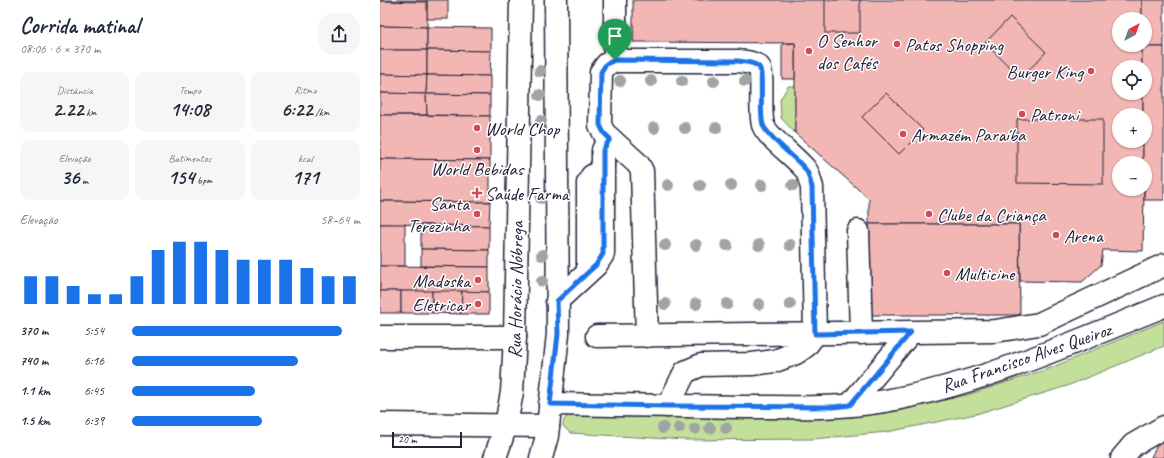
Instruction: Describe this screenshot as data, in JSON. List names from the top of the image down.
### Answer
{
  "streets": {
    "street": ["Rua Horácio Nóbrega", "Rua Francisco Alves Queiroz"]
  },
  "places": {
    "other": [
      "Patos Shopping",
      "O Senhor dos Cafés",
      "Burger King",
      "Patroni",
      "World Chop",
      "Armazém Paraíba",
      "World Bebidas",
      "Santa Terezinha",
      "Clube da Criança",
      "Arena",
      "Multicine",
      "Madoska",
      "Eletricar"
    ],
    "health": ["Saúde Farma"]
  },
  "scale_bar": "20 m",
  "north": "top right",
  "page": {
    "heading": ["Corrida matinal", "08:06 · 6 × 370 m"],
    "map_buttons": ["+", "−"],
    "stats": [
      ["Distância", "2.22 km"],
      ["Tempo", "14:08"],
      ["Ritmo", "6:22 /km"],
      ["Elevação", "36 m"],
      ["Batimentos", "154 bpm"],
      ["kcal", "171"]
    ],
    "chart": ["Elevação", "58–64 m"],
    "list": [
      {
        "name": "370 m",
        "note": "5:54"
      },
      {
        "name": "740 m",
        "note": "6:16"
      },
      {
        "name": "1.1 km",
        "note": "6:45"
      },
      {
        "name": "1.5 km",
        "note": "6:39"
      }
    ],
    "scale": "20 m"
  }
}
